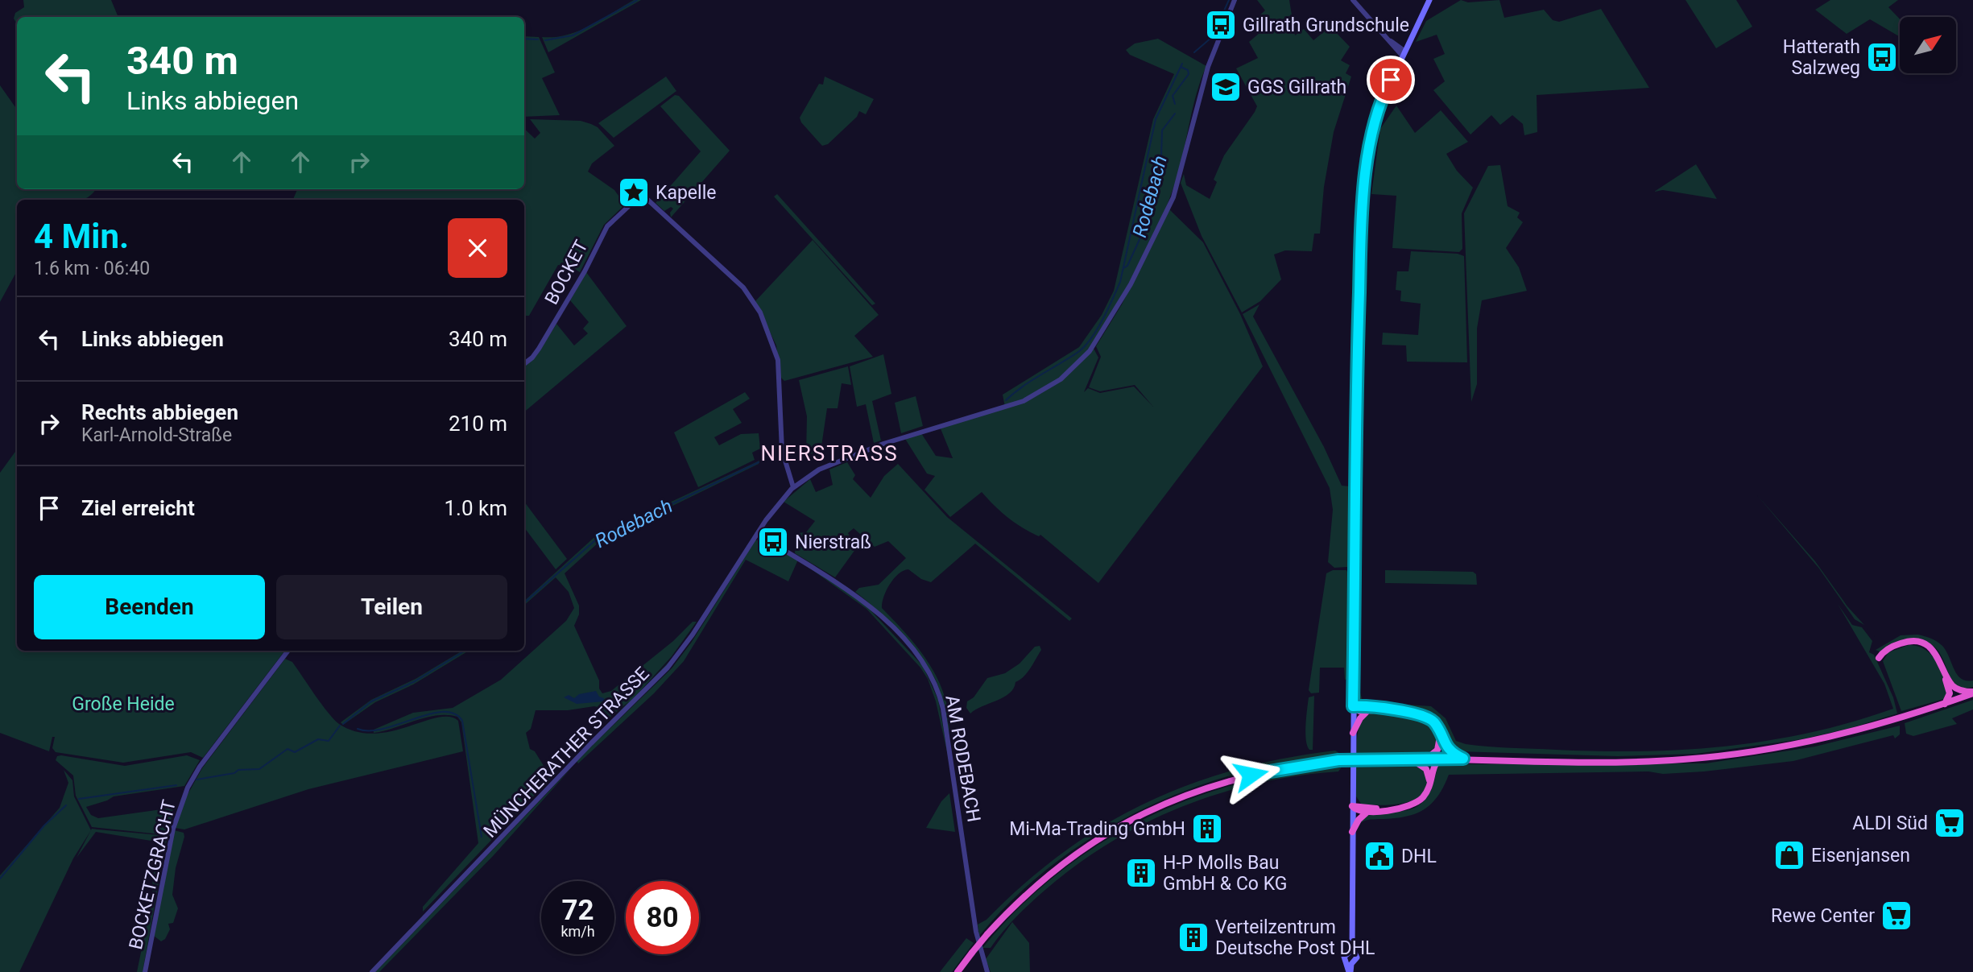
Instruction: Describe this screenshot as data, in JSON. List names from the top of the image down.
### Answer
{
  "streets": {
    "street": [
      "BOCKET",
      "MÜNCHERATHER STRASSE",
      "AM RODEBACH",
      "BOCKETZGRACHT"
    ]
  },
  "crossings": [
    ["MÜNCHERATHER STRASSE", "AM RODEBACH"]
  ],
  "districts": ["NIERSTRASS"],
  "water": ["Rodebach"],
  "parks": ["Große Heide"],
  "places": {
    "bus stop": ["Gillrath Grundschule", "Hatterath Salzweg", "Nierstraß"],
    "school or university": ["GGS Gillrath"],
    "place": ["Kapelle"],
    "supermarket": ["ALDI Süd", "Rewe Center"],
    "building": ["Mi-Ma-Trading GmbH", "H-P Molls Bau GmbH & Co KG", "Verteilzentrum Deutsche Post DHL"],
    "shop": ["Eisenjansen"],
    "public building": ["DHL"]
  },
  "north": "top right",
  "page": {
    "turn": ["340 m", "Links abbiegen"],
    "heading": ["4 Min.", "1.6 km · 06:40"],
    "list": [
      {
        "name": "Links abbiegen",
        "value": "340 m"
      },
      {
        "name": "Rechts abbiegen",
        "note": "Karl-Arnold-Straße",
        "value": "210 m"
      },
      {
        "name": "Ziel erreicht",
        "value": "1.0 km"
      }
    ],
    "buttons": ["Beenden", "Teilen"],
    "speed": "72 km/h",
    "limit": "80"
  }
}
